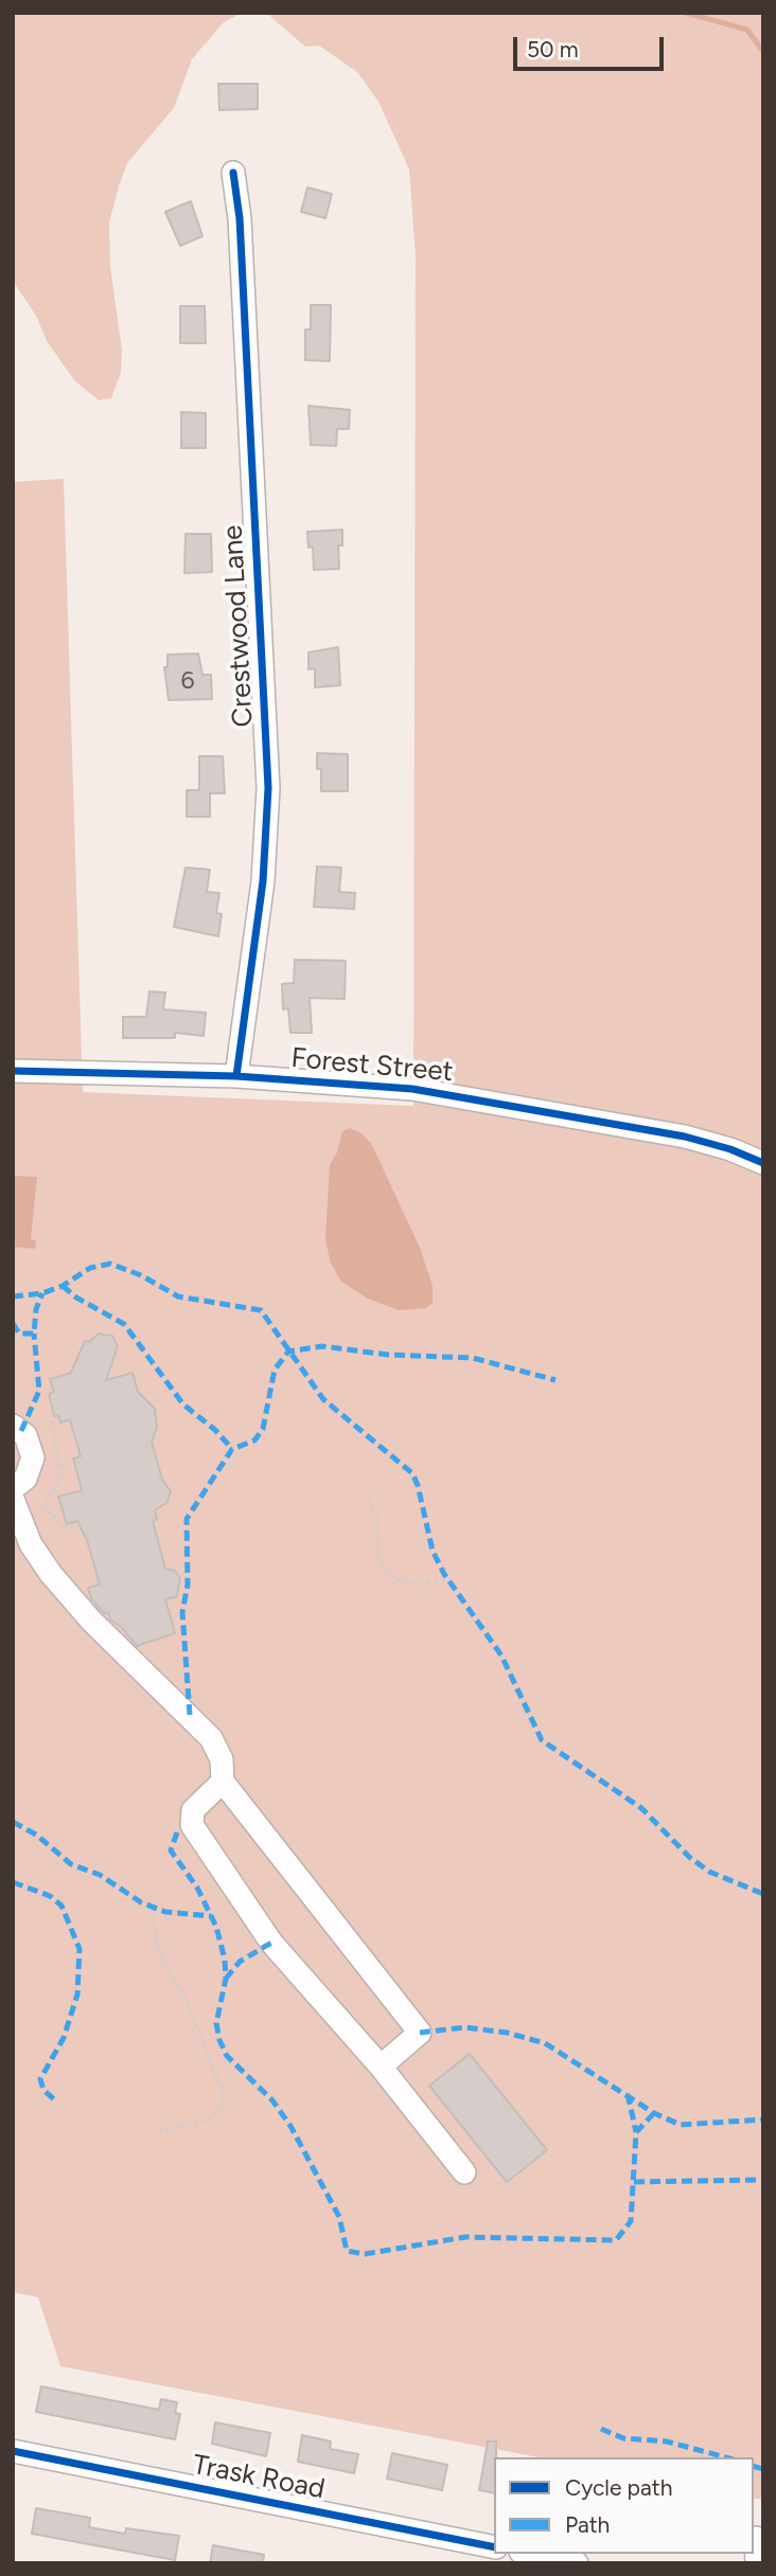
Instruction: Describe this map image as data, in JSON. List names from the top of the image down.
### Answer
{
  "streets": {
    "street": ["Crestwood Lane", "Forest Street", "Trask Road"]
  },
  "crossings": [
    ["Crestwood Lane", "Forest Street"]
  ],
  "house_numbers": ["6"],
  "legend": ["Cycle path", "Path"],
  "scale_bar": "50 m"
}
